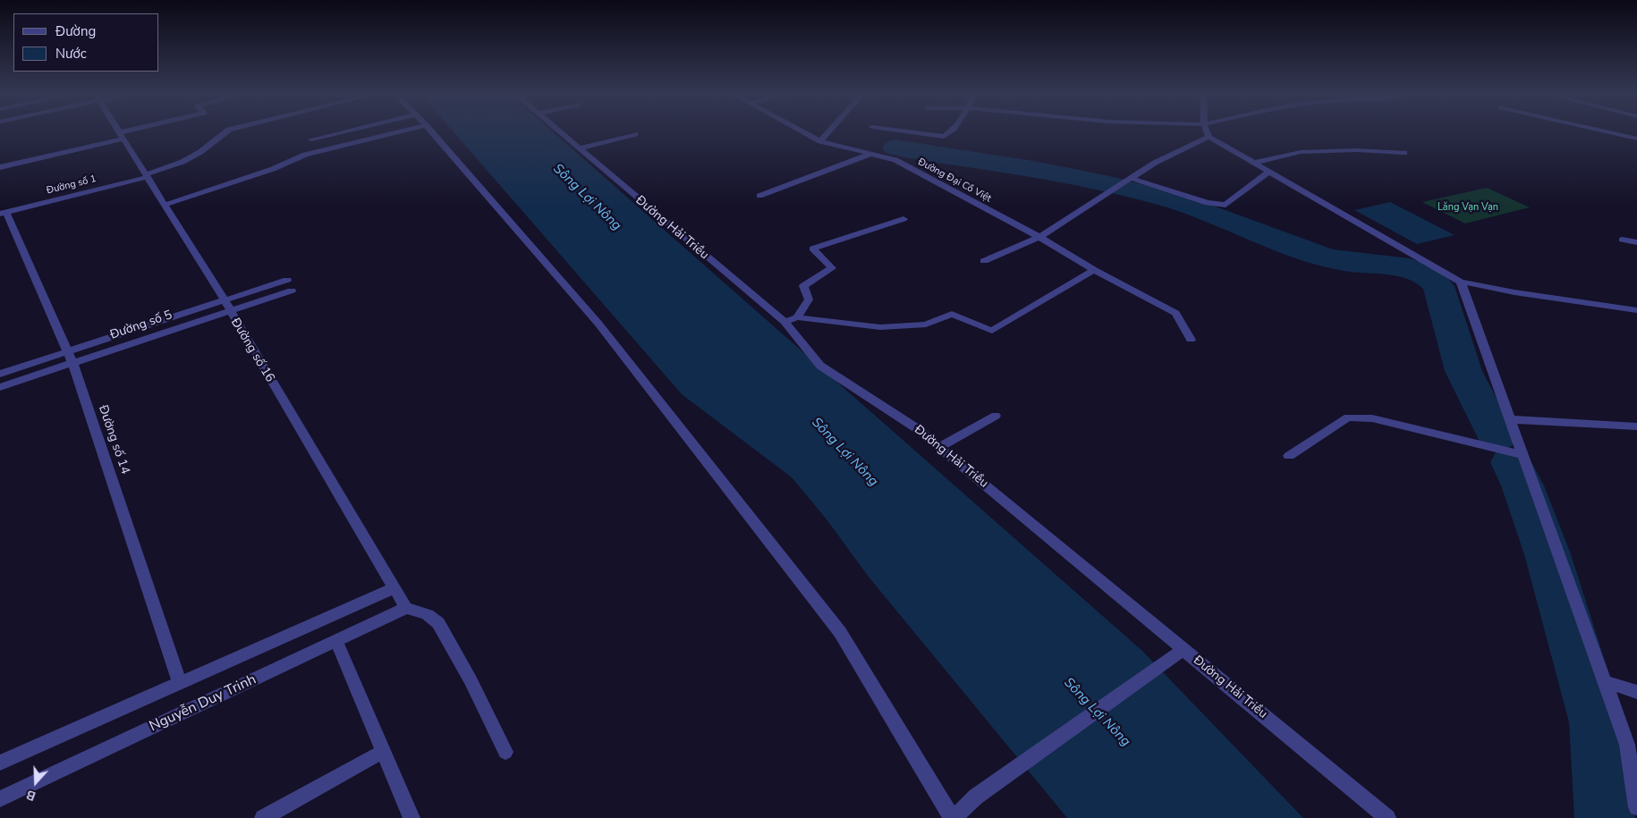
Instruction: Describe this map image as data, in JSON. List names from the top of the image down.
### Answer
{
  "streets": {
    "street": [
      "Đường Đại Cồ Việt",
      "Đường số 1",
      "Đường Hải Triều",
      "Đường số 5",
      "Đường số 16",
      "Đường số 14",
      "Nguyễn Duy Trinh"
    ]
  },
  "crossings": [
    ["Đường số 1", "Đường số 16"],
    ["Đường số 1", "Đường số 14"],
    ["Đường số 5", "Đường số 16"],
    ["Đường số 5", "Đường số 14"],
    ["Đường số 16", "Nguyễn Duy Trinh"]
  ],
  "water": ["Sông Lợi Nông"],
  "parks": ["Lăng Vạn Vạn"],
  "legend": ["Đường", "Nước"],
  "north": "bottom"
}
